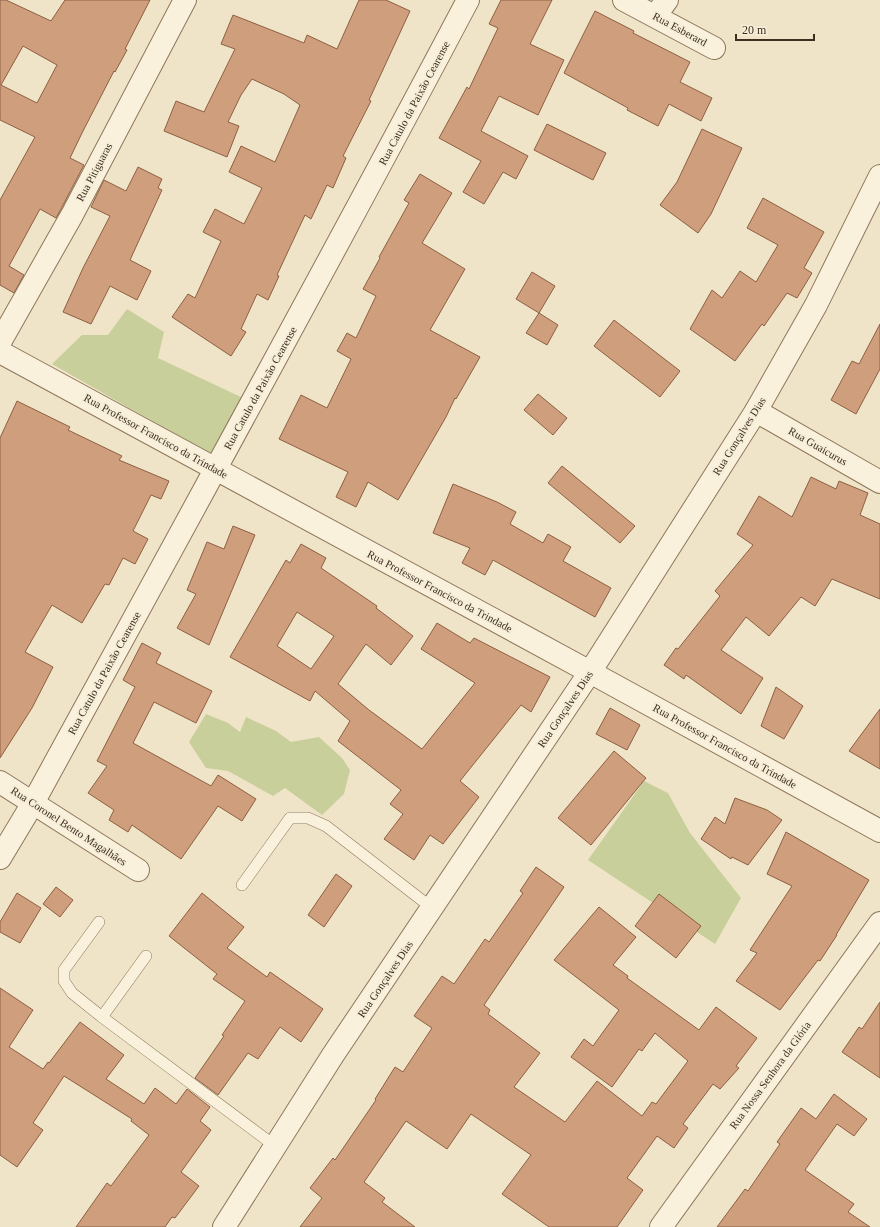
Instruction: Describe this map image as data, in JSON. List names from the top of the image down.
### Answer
{
  "streets": {
    "street": [
      "Rua Esberard",
      "Rua Catulo da Paixão Cearense",
      "Rua Pitiguaras",
      "Rua Professor Francisco da Trindade",
      "Rua Gonçalves Dias",
      "Rua Guaicurus",
      "Rua Coronel Bento Magalhães",
      "Rua Nossa Senhora da Glória"
    ]
  },
  "crossings": [
    ["Rua Catulo da Paixão Cearense", "Rua Professor Francisco da Trindade"],
    ["Rua Catulo da Paixão Cearense", "Rua Coronel Bento Magalhães"],
    ["Rua Professor Francisco da Trindade", "Rua Gonçalves Dias"],
    ["Rua Gonçalves Dias", "Rua Guaicurus"]
  ],
  "scale_bar": "20 m"
}
